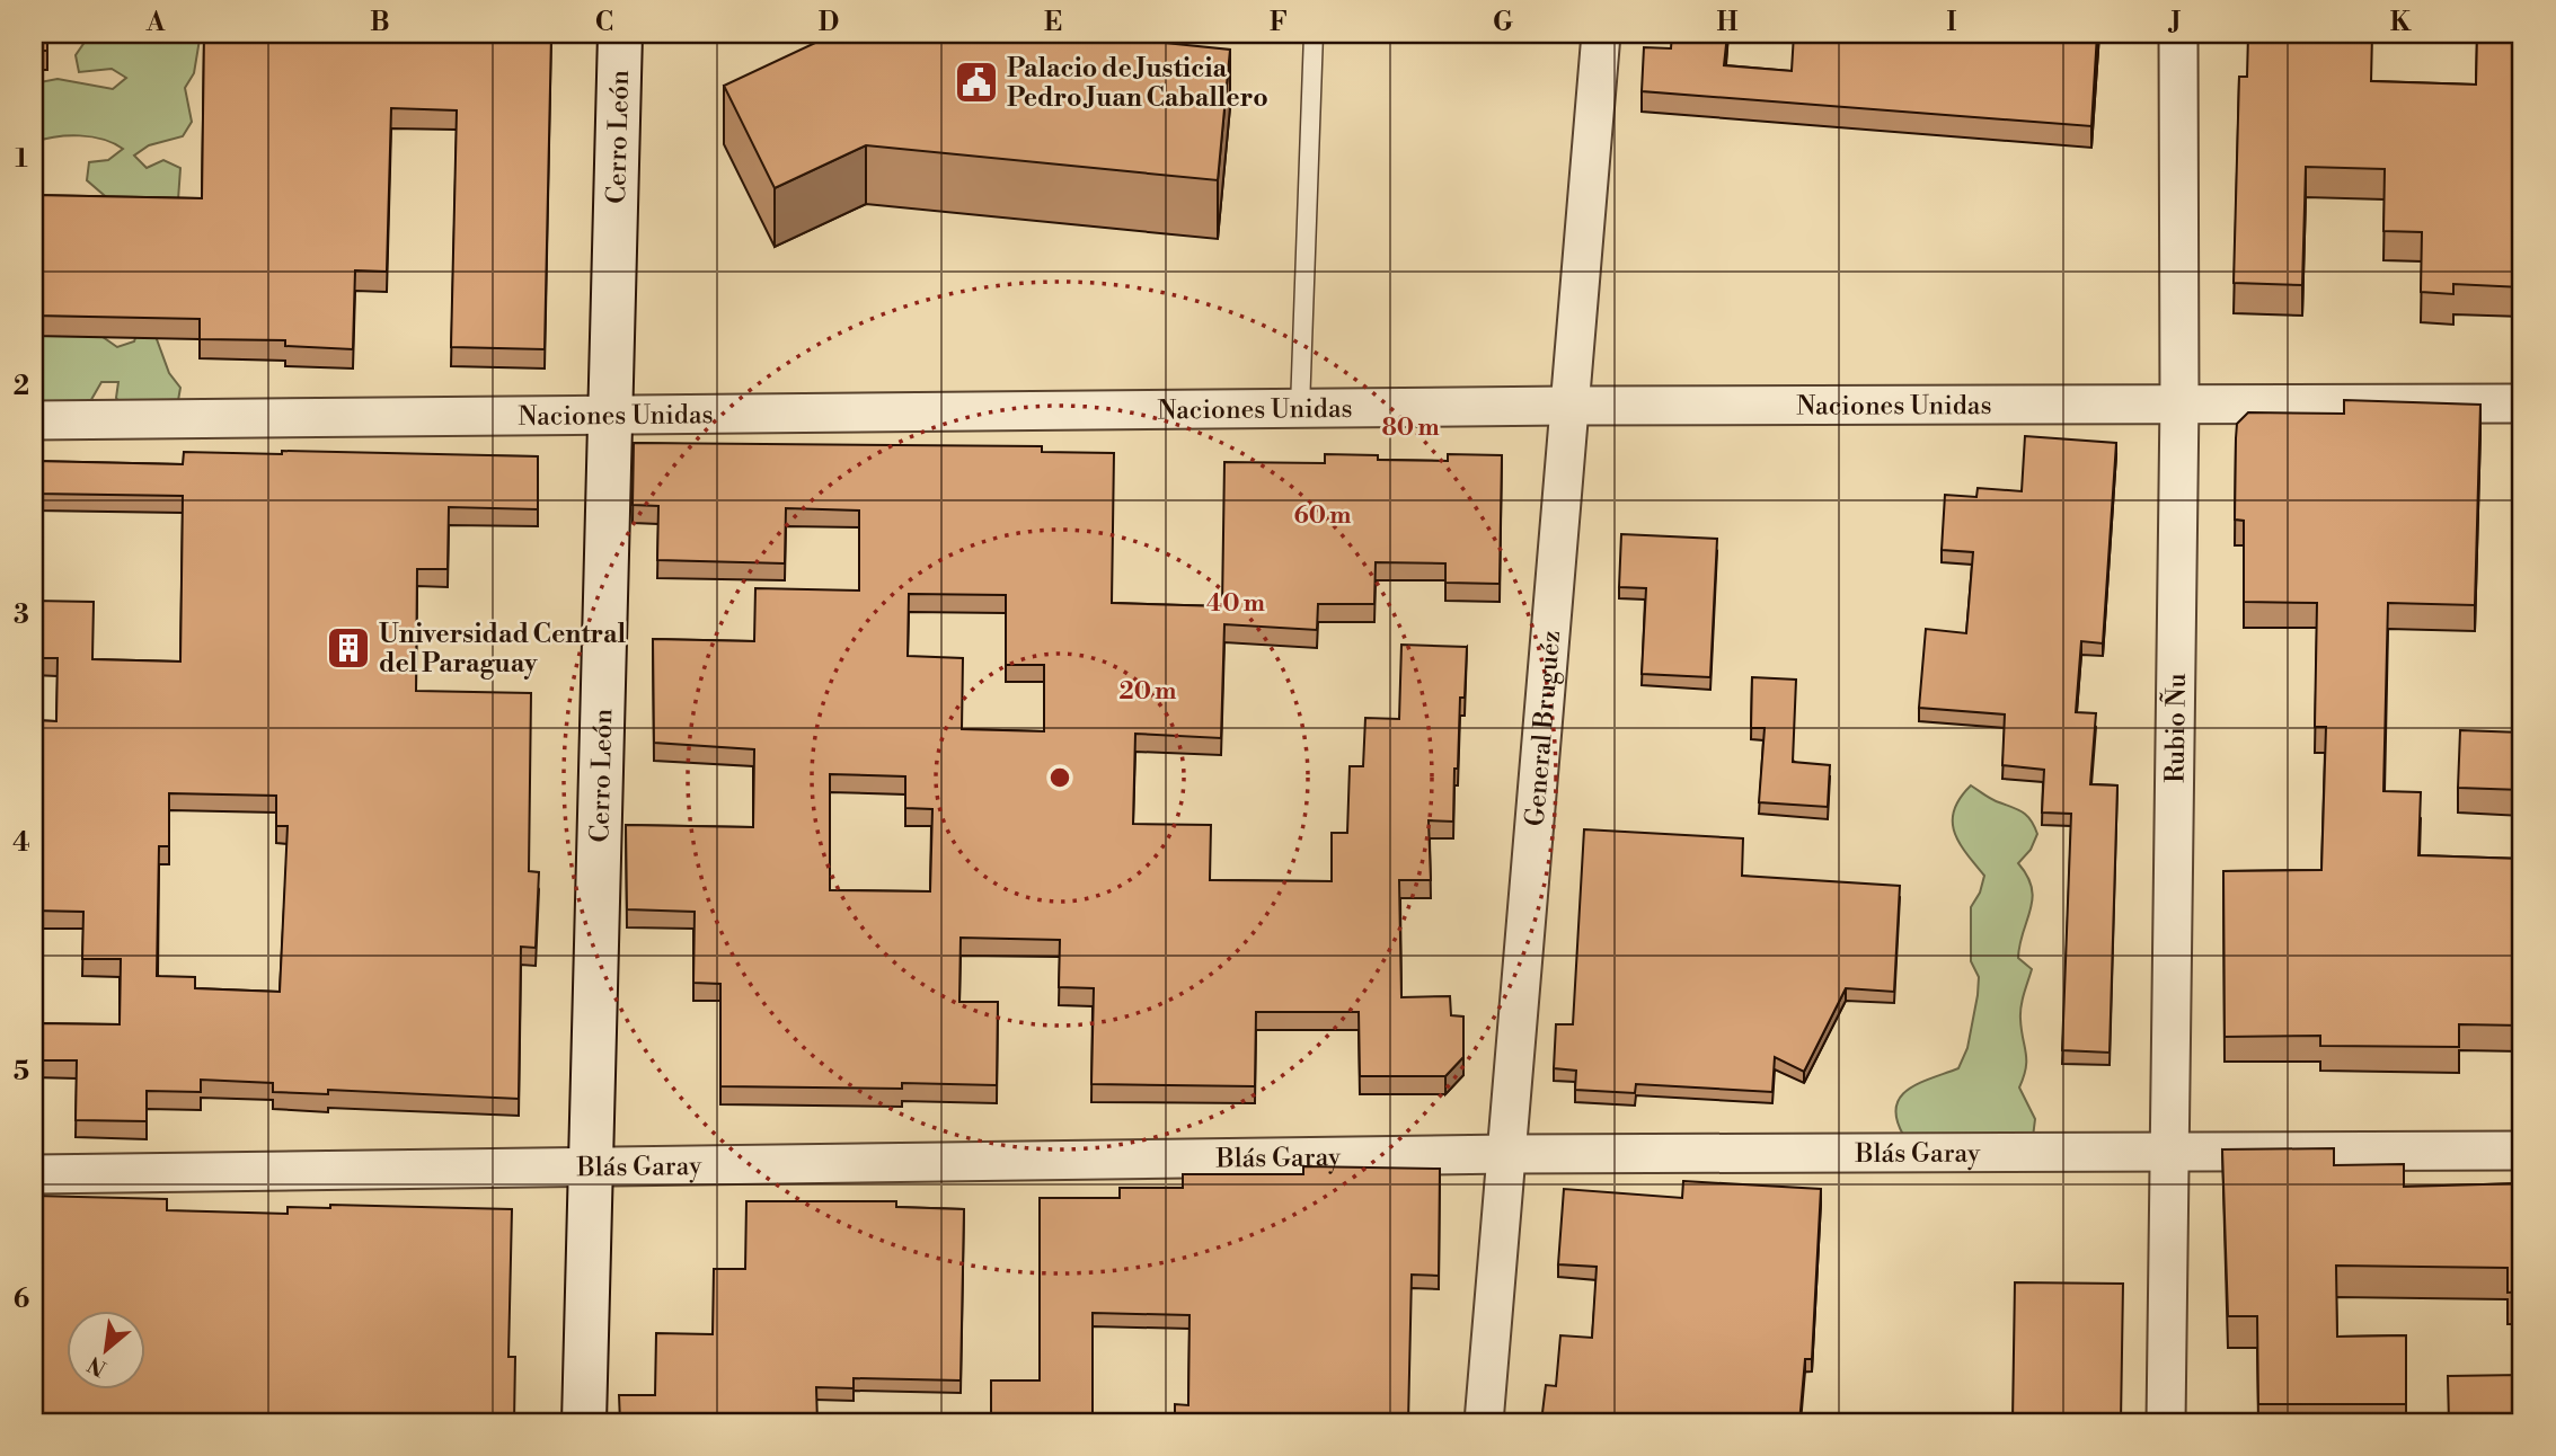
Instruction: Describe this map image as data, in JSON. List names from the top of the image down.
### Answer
{
  "streets": {
    "street": [
      "Cerro León",
      "Naciones Unidas",
      "General Bruguéz",
      "Rubio Ñu",
      "Blás Garay"
    ]
  },
  "crossings": [
    ["Cerro León", "Naciones Unidas"],
    ["Cerro León", "Blás Garay"],
    ["Naciones Unidas", "General Bruguéz"],
    ["Naciones Unidas", "Rubio Ñu"],
    ["General Bruguéz", "Blás Garay"],
    ["Rubio Ñu", "Blás Garay"]
  ],
  "places": {
    "public building": ["Palacio de Justicia Pedro Juan Caballero"],
    "building": ["Universidad Central del Paraguay"]
  },
  "north": "bottom left",
  "grid": {
    "columns": [
      "A",
      "B",
      "C",
      "D",
      "E",
      "F",
      "G",
      "H",
      "I",
      "J",
      "K"
    ],
    "rows": [
      "1",
      "2",
      "3",
      "4",
      "5",
      "6"
    ]
  },
  "rings": [
    "80 m",
    "60 m",
    "40 m",
    "20 m"
  ]
}
